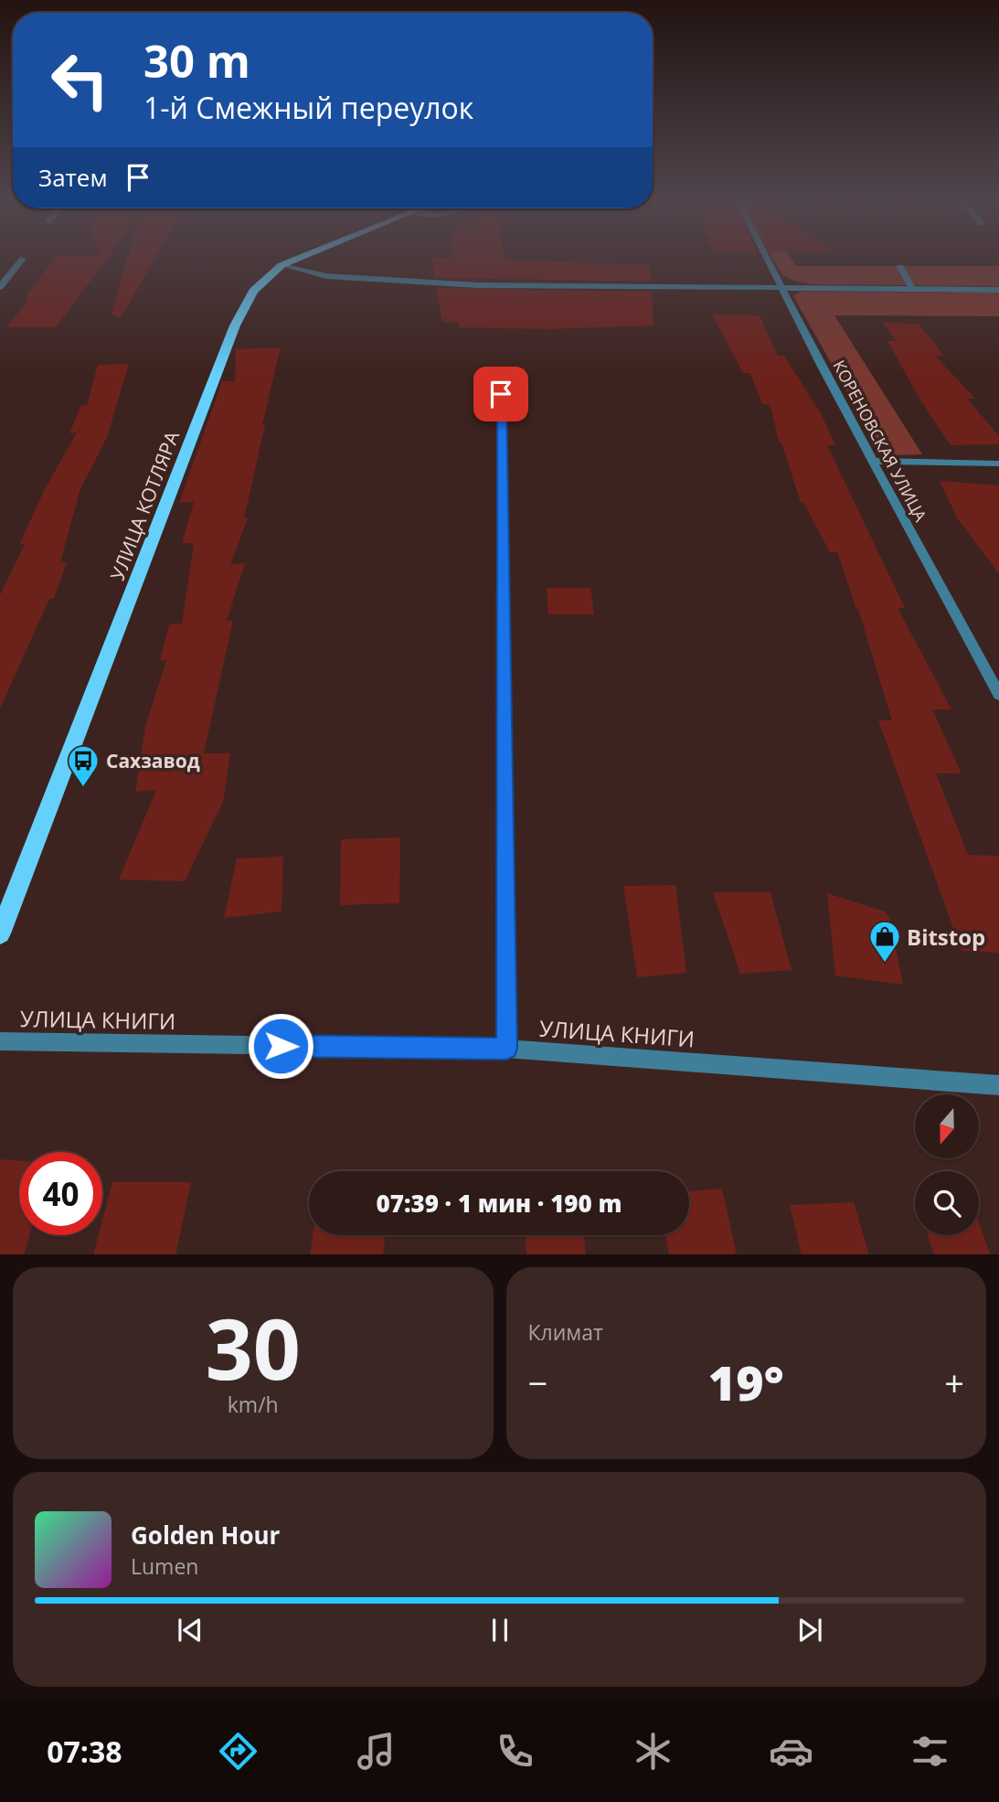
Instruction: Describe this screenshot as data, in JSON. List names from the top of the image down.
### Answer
{
  "streets": {
    "main road": ["УЛИЦА КОТЛЯРА"],
    "street": ["КОРЕНОВСКАЯ УЛИЦА", "УЛИЦА КНИГИ"]
  },
  "places": {
    "bus stop": ["Сахзавод"],
    "shop": ["Bitstop"]
  },
  "north": "bottom",
  "page": {
    "turn": ["30 m", "1-й Смежный переулок"],
    "then": "Затем",
    "limit": "40",
    "trip": "07:39 · 1 мин · 190 m",
    "tile": [
      ["30", "km/h"],
      "Климат"
    ],
    "heat": ["−", "19°", "+"],
    "song": ["Golden Hour", "Lumen"],
    "tabs": "07:38"
  }
}
